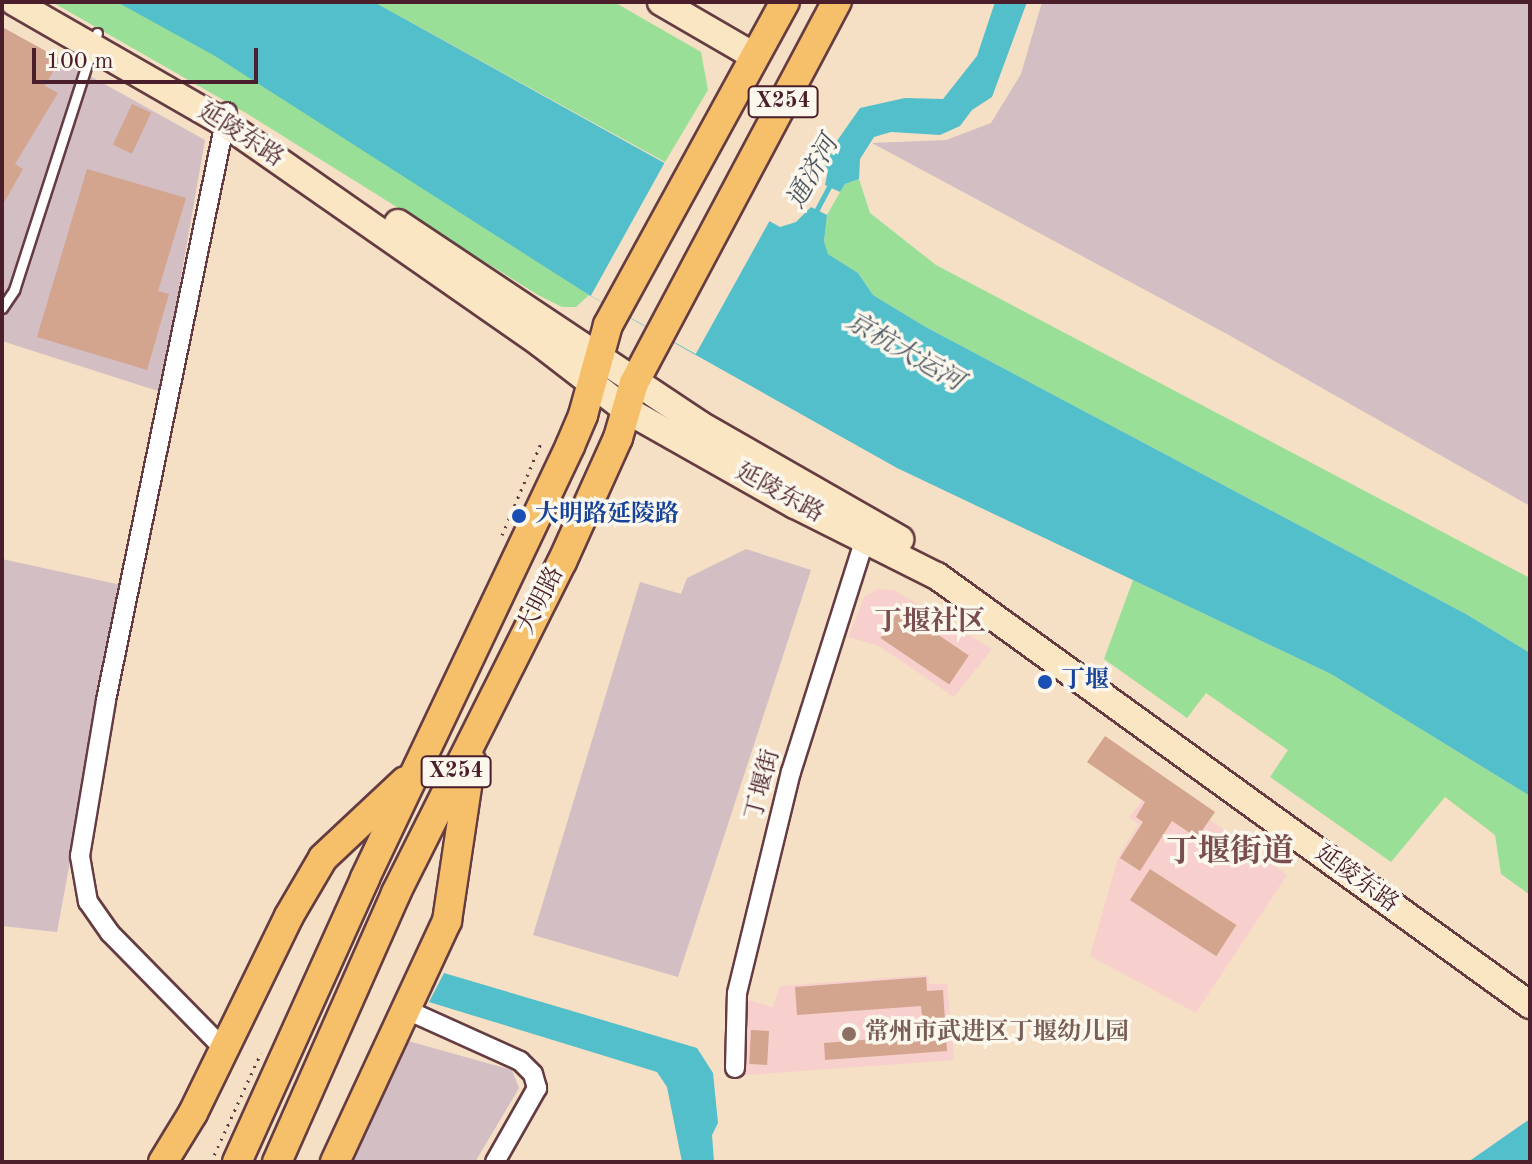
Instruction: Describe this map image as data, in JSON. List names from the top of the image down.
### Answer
{
  "streets": {
    "main road": ["X254", "延陵东路", "大明路"],
    "street": ["丁堰街"]
  },
  "crossings": [
    ["延陵东路", "大明路"],
    ["延陵东路", "丁堰街"]
  ],
  "districts": ["丁堰社区", "丁堰街道"],
  "water": ["通济河", "京杭大运河"],
  "places": ["大明路延陵路", "丁堰", "常州市武进区丁堰幼儿园"],
  "scale_bar": "100 m"
}
